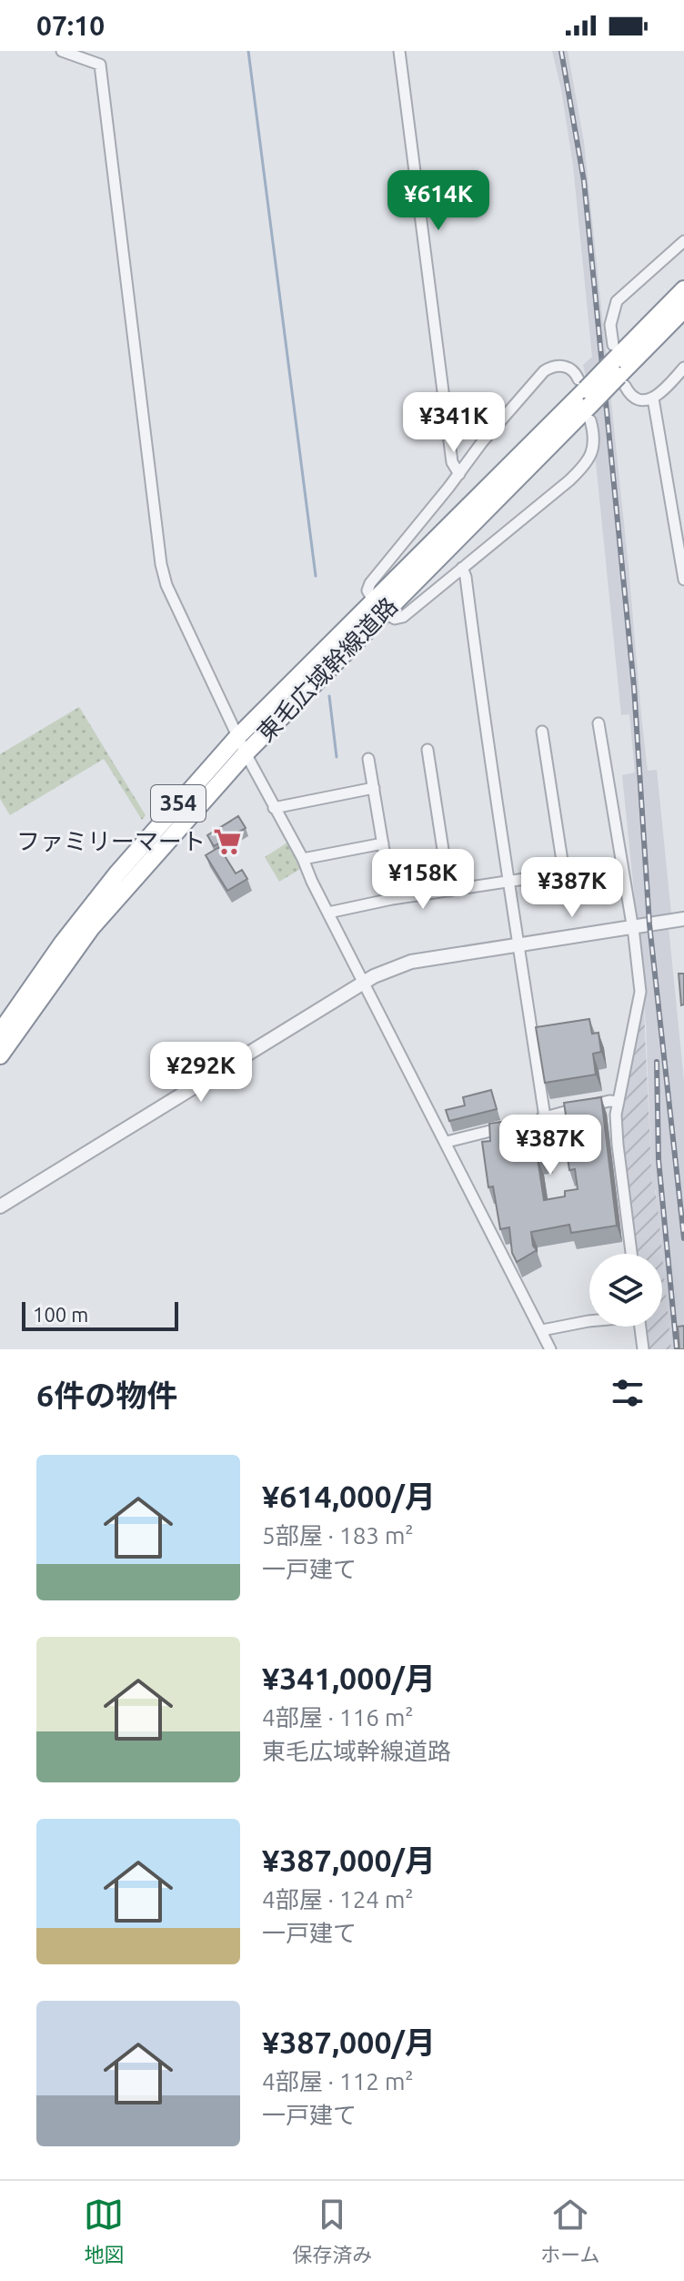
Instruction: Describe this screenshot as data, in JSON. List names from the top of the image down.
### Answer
{
  "streets": {
    "highway": ["東毛広域幹線道路", "354"]
  },
  "places": {
    "supermarket": ["ファミリーマート"]
  },
  "scale_bar": "100 m",
  "page": {
    "status": "07:10",
    "price": [
      "¥614K",
      "¥341K",
      "¥158K",
      "¥387K",
      "¥292K",
      "¥387K"
    ],
    "scale": "100 m",
    "heading": "6件の物件",
    "list": [
      {
        "name": "¥614,000/月",
        "note": "5部屋 · 183 m² · 一戸建て"
      },
      {
        "name": "¥341,000/月",
        "note": "4部屋 · 116 m² · 東毛広域幹線道路"
      },
      {
        "name": "¥387,000/月",
        "note": "4部屋 · 124 m² · 一戸建て"
      },
      {
        "name": "¥387,000/月",
        "note": "4部屋 · 112 m² · 一戸建て"
      }
    ],
    "tabs": ["地図", "保存済み", "ホーム"]
  }
}
